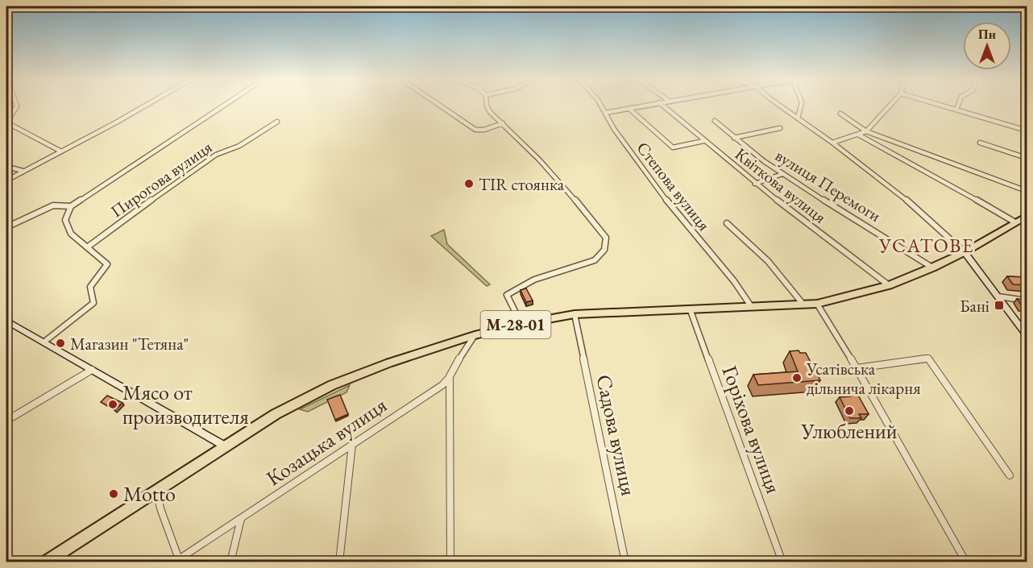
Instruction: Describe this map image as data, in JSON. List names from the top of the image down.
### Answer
{
  "streets": {
    "highway": ["М-28-01"],
    "street": [
      "Пирогова вулиця",
      "Квіткова вулиця",
      "вулиця Перемоги",
      "Степова вулиця",
      "Горіхова вулиця",
      "Садова вулиця",
      "Козацька вулиця"
    ]
  },
  "crossings": [
    ["Квіткова вулиця", "М-28-01"],
    ["вулиця Перемоги", "М-28-01"],
    ["Степова вулиця", "М-28-01"],
    ["М-28-01", "Горіхова вулиця"],
    ["М-28-01", "Садова вулиця"],
    ["М-28-01", "Козацька вулиця"]
  ],
  "districts": ["УСАТОВЕ"],
  "places": {
    "other": [
      "TIR стоянка",
      "Магазин \"Тетяна\"",
      "Усатівська дільнича лікарня",
      "Мясо от производителя",
      "Улюблений",
      "Motto"
    ],
    "transit": ["Бані"]
  },
  "north": "top"
}
